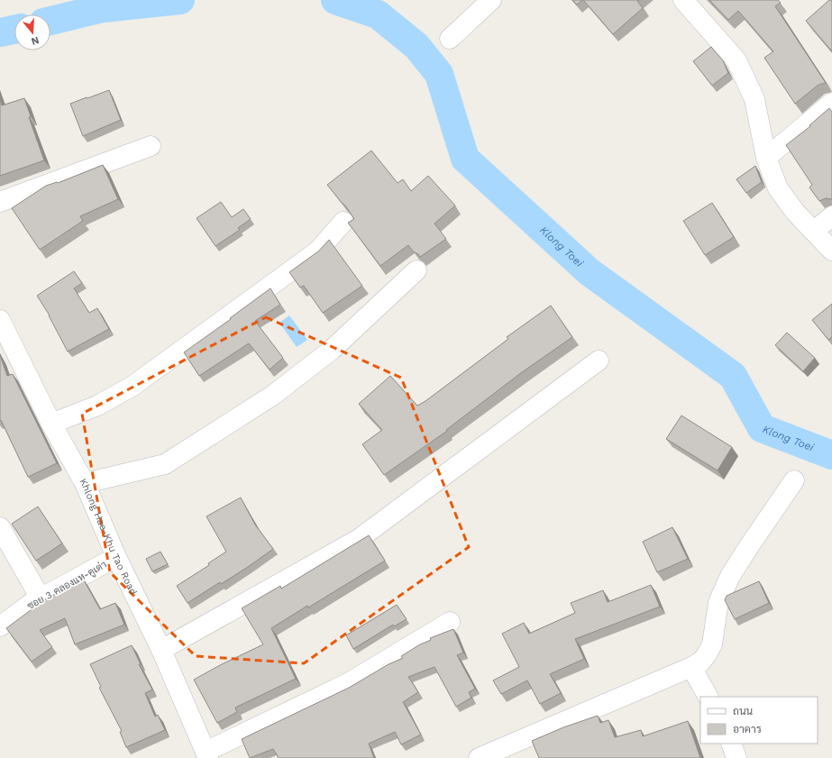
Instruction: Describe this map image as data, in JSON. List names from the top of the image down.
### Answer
{
  "streets": {
    "street": ["Khlong Hae-Khu Tao Road", "ซอย 3 คลองแห-คูเต่า"]
  },
  "crossings": [
    ["Khlong Hae-Khu Tao Road", "ซอย 3 คลองแห-คูเต่า"]
  ],
  "water": ["Klong Toei"],
  "legend": ["ถนน", "อาคาร"],
  "north": "bottom"
}
